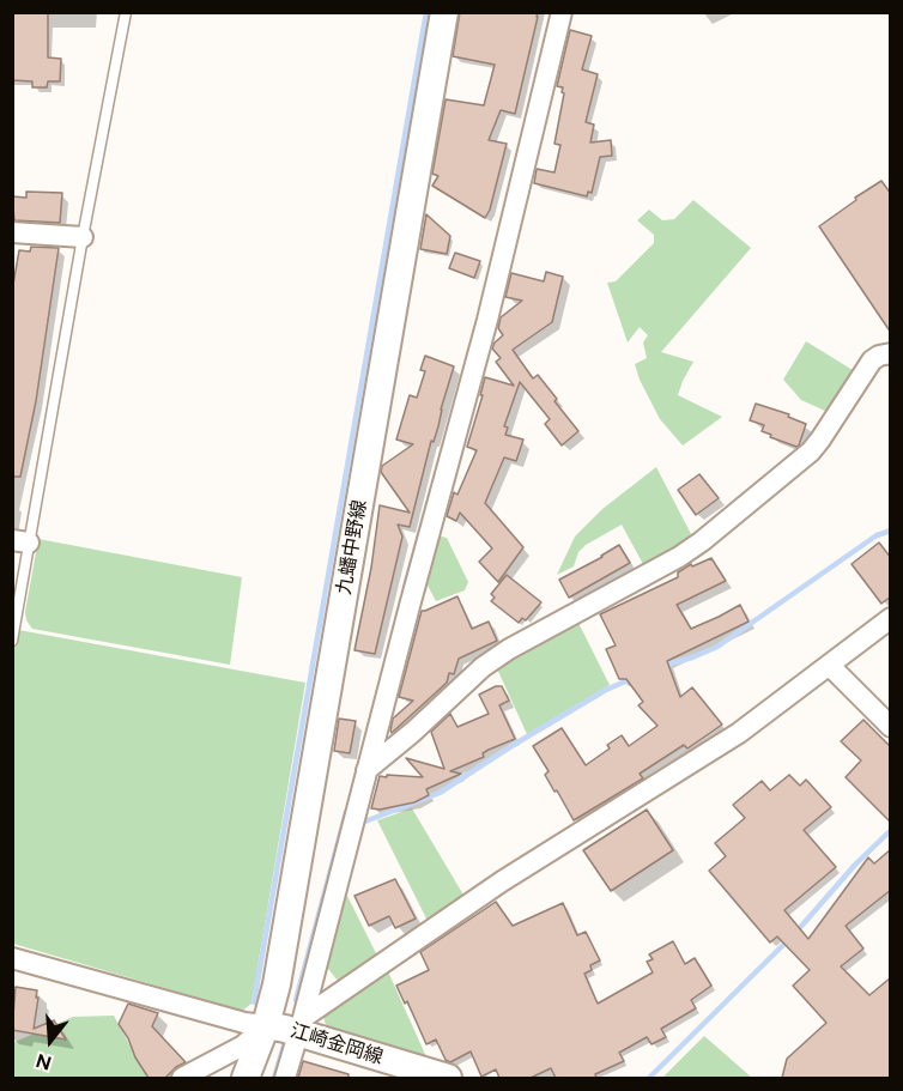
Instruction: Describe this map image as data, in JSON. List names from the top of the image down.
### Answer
{
  "streets": {
    "main road": ["九蟠中野線", "江崎金岡線"]
  },
  "crossings": [
    ["九蟠中野線", "江崎金岡線"]
  ],
  "north": "bottom"
}
